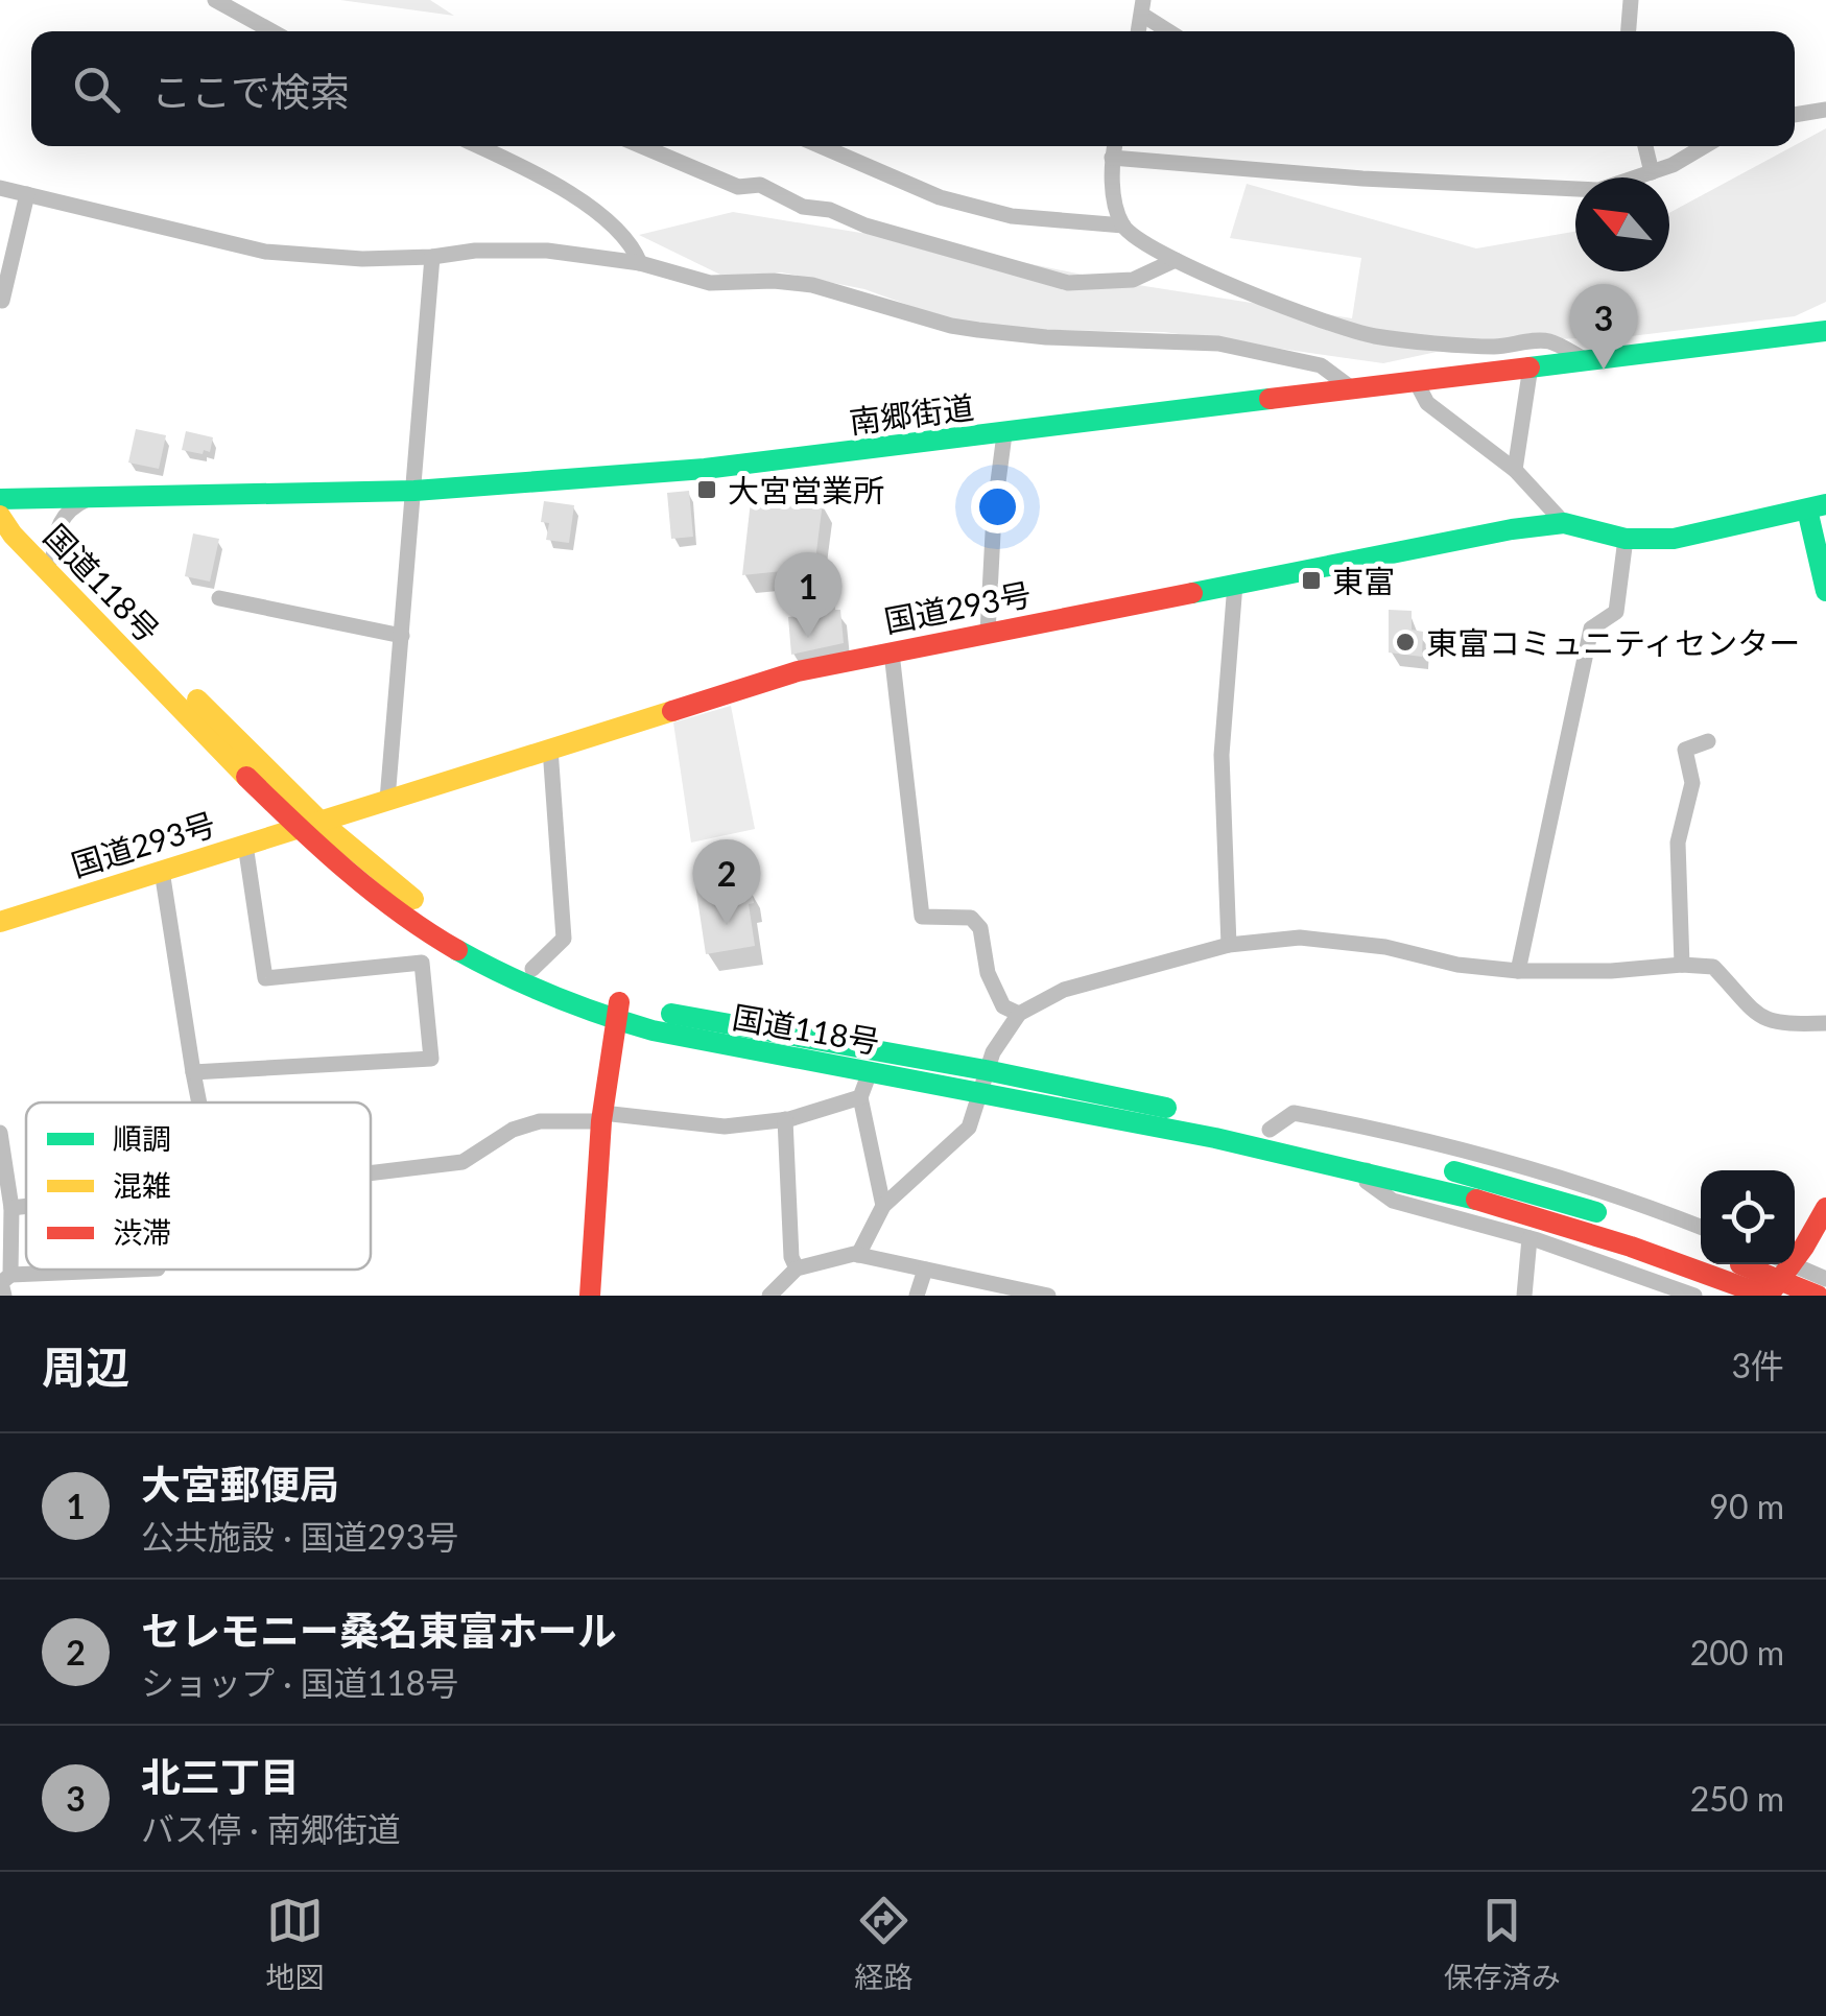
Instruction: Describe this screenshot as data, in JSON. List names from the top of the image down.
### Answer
{
  "streets": {
    "main road": ["南郷街道", "国道118号", "国道293号"]
  },
  "crossings": [
    ["南郷街道", "国道118号"],
    ["国道118号", "国道293号"]
  ],
  "places": {
    "transit": ["大宮営業所", "東富"],
    "other": ["東富コミュニティセンター"]
  },
  "legend": ["順調", "混雑", "渋滞"],
  "north": "top left",
  "page": {
    "search": "ここで検索",
    "pins": ["3", "1", "2"],
    "heading": ["周辺", "3件"],
    "list": [
      {
        "mark": "1",
        "name": "大宮郵便局",
        "note": "公共施設 · 国道293号",
        "value": "90 m"
      },
      {
        "mark": "2",
        "name": "セレモニー桑名東富ホール",
        "note": "ショップ · 国道118号",
        "value": "200 m"
      },
      {
        "mark": "3",
        "name": "北三丁目",
        "note": "バス停 · 南郷街道",
        "value": "250 m"
      }
    ],
    "nav": ["地図", "経路", "保存済み"]
  }
}
